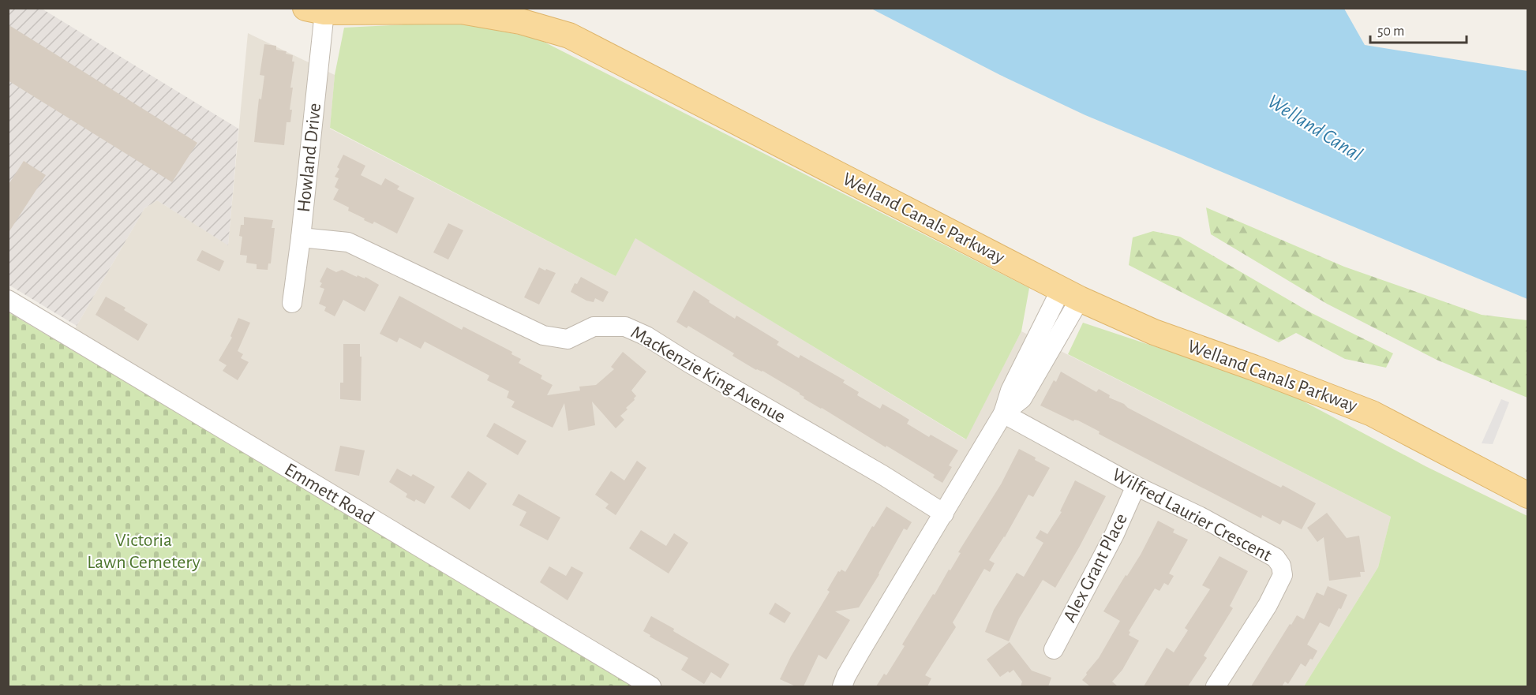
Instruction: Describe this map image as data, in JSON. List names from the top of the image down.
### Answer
{
  "streets": {
    "main road": ["Welland Canals Parkway"],
    "street": [
      "Howland Drive",
      "MacKenzie King Avenue",
      "Emmett Road",
      "Wilfred Laurier Crescent",
      "Alex Grant Place"
    ]
  },
  "crossings": [
    ["Howland Drive", "Welland Canals Parkway"],
    ["Howland Drive", "MacKenzie King Avenue"],
    ["Wilfred Laurier Crescent", "Alex Grant Place"]
  ],
  "water": ["Welland Canal"],
  "parks": ["Victoria Lawn Cemetery"],
  "scale_bar": "50 m"
}
